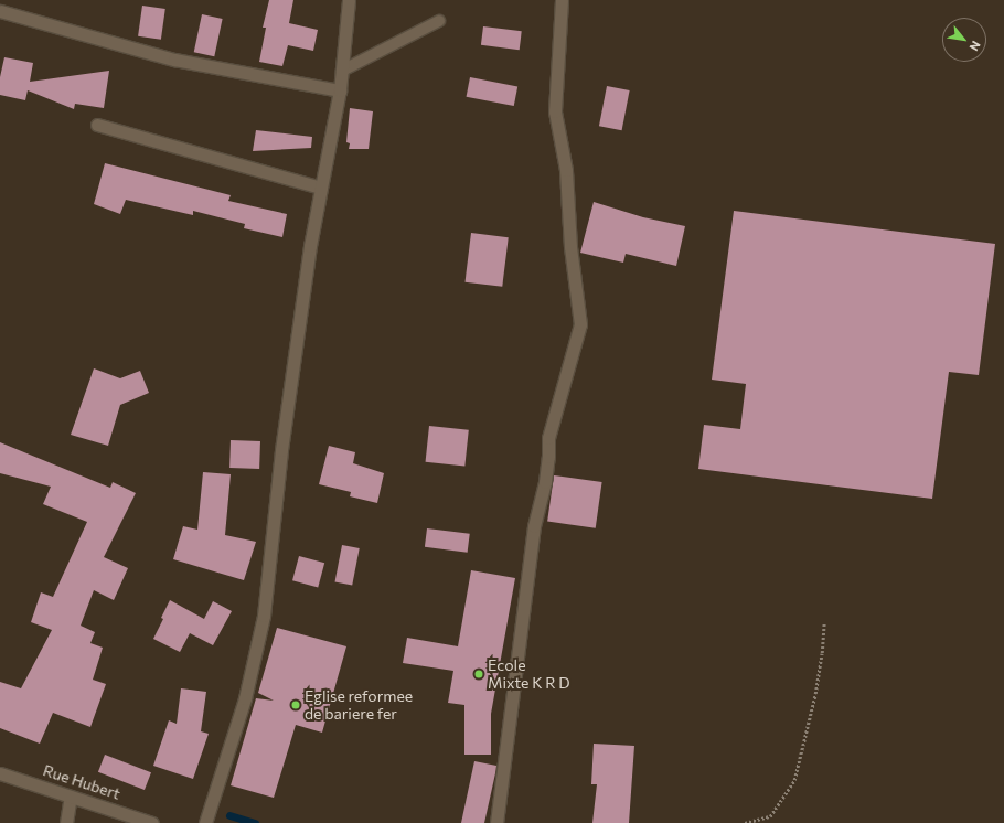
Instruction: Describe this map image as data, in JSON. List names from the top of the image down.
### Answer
{
  "streets": {
    "street": ["Rue Hubert"]
  },
  "places": ["Ecole Mixte K R D", "Eglise reformee de bariere fer"],
  "north": "bottom right"
}
